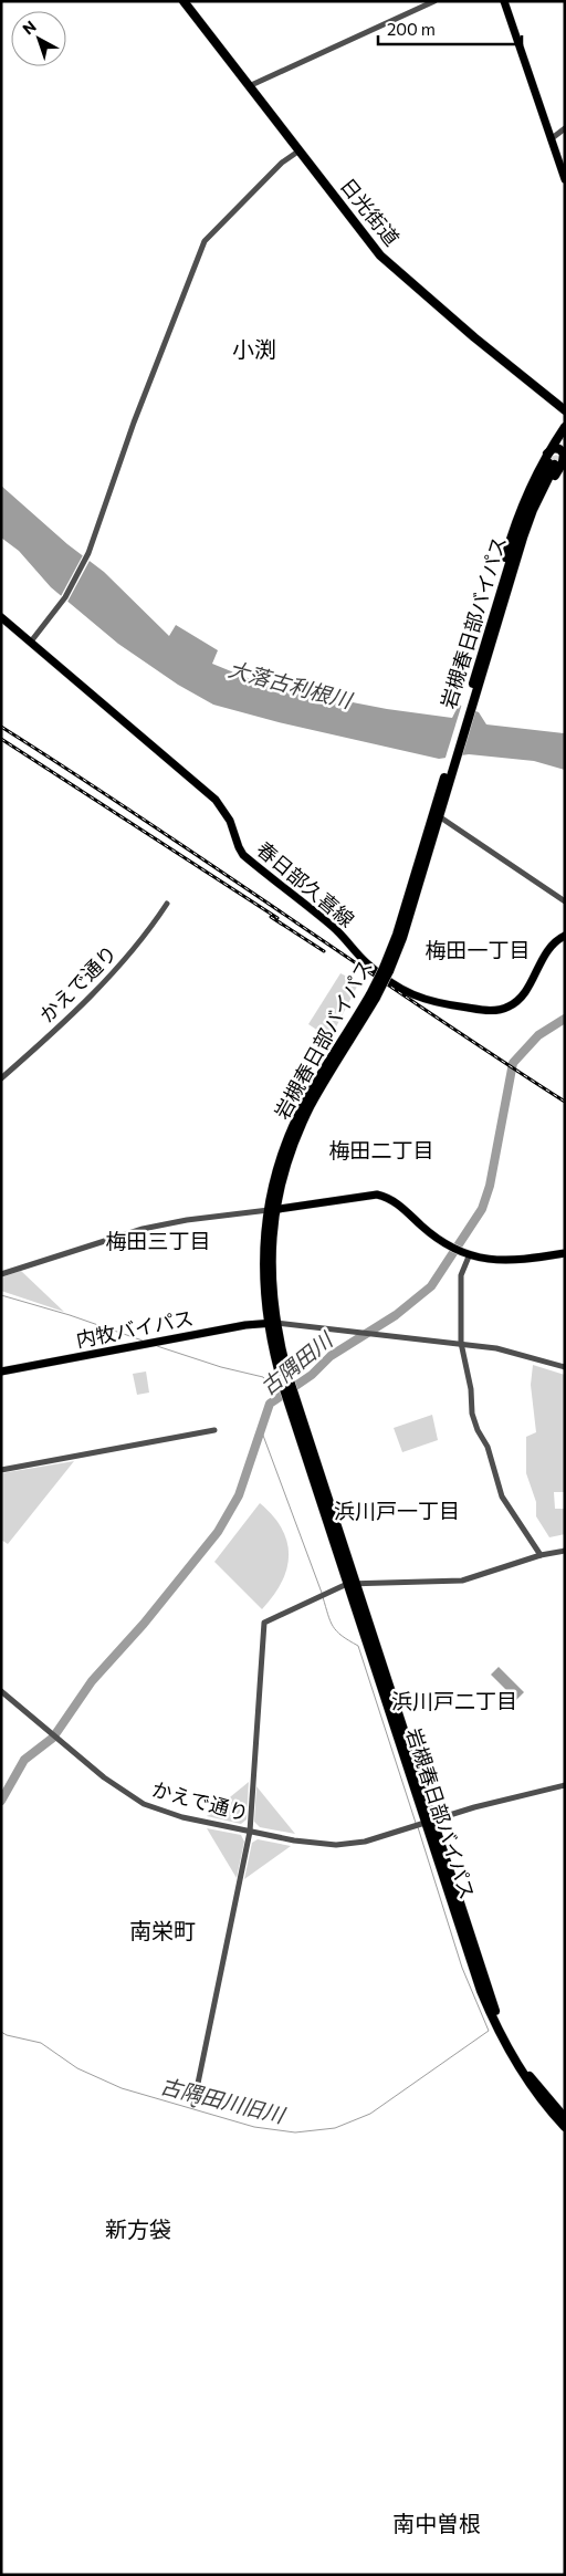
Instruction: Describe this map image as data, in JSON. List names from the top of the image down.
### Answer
{
  "streets": {
    "highway": ["日光街道", "岩槻春日部バイパス"],
    "main road": ["春日部久喜線", "内牧バイパス"],
    "street": ["かえで通り"]
  },
  "crossings": [
    ["岩槻春日部バイパス", "かえで通り"],
    ["岩槻春日部バイパス", "内牧バイパス"]
  ],
  "districts": [
    "小渕",
    "梅田一丁目",
    "梅田二丁目",
    "梅田三丁目",
    "浜川戸一丁目",
    "浜川戸二丁目",
    "南栄町",
    "新方袋",
    "南中曽根"
  ],
  "water": ["大落古利根川", "古隅田川", "古隅田川旧川"],
  "scale_bar": "200 m",
  "north": "top left"
}
